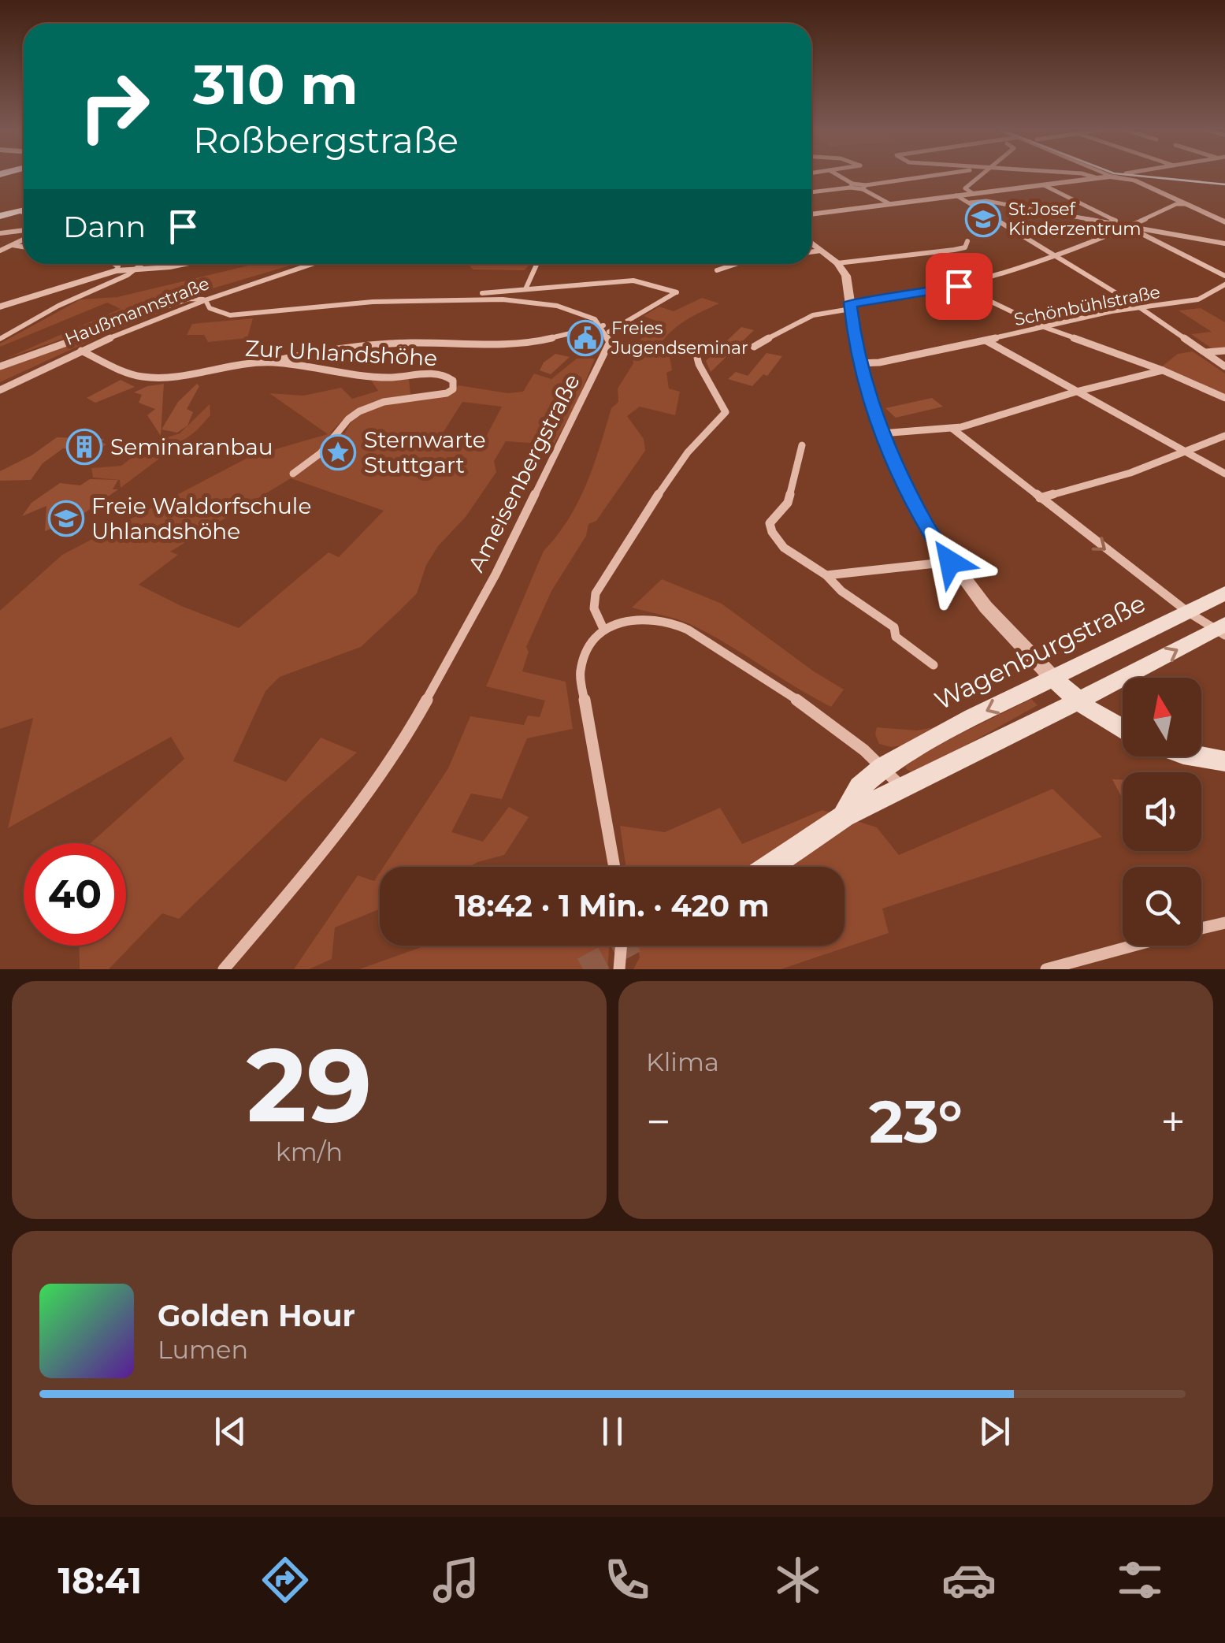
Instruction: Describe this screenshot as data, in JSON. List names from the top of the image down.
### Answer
{
  "streets": {
    "main road": ["Wagenburgstraße"],
    "street": [
      "Schönbühlstraße",
      "Haußmannstraße",
      "Zur Uhlandshöhe",
      "Ameisenbergstraße"
    ]
  },
  "crossings": [
    ["Haußmannstraße", "Zur Uhlandshöhe"]
  ],
  "places": {
    "school or university": ["St.Josef Kinderzentrum", "Freie Waldorfschule Uhlandshöhe"],
    "public building": ["Freies Jugendseminar"],
    "building": ["Seminaranbau"],
    "place": ["Sternwarte Stuttgart"]
  },
  "north": "top",
  "page": {
    "turn": ["310 m", "Roßbergstraße"],
    "then": "Dann",
    "limit": "40",
    "trip": "18:42 · 1 Min. · 420 m",
    "tile": [
      ["29", "km/h"],
      "Klima"
    ],
    "heat": ["−", "23°", "+"],
    "song": ["Golden Hour", "Lumen"],
    "tabs": "18:41"
  }
}
